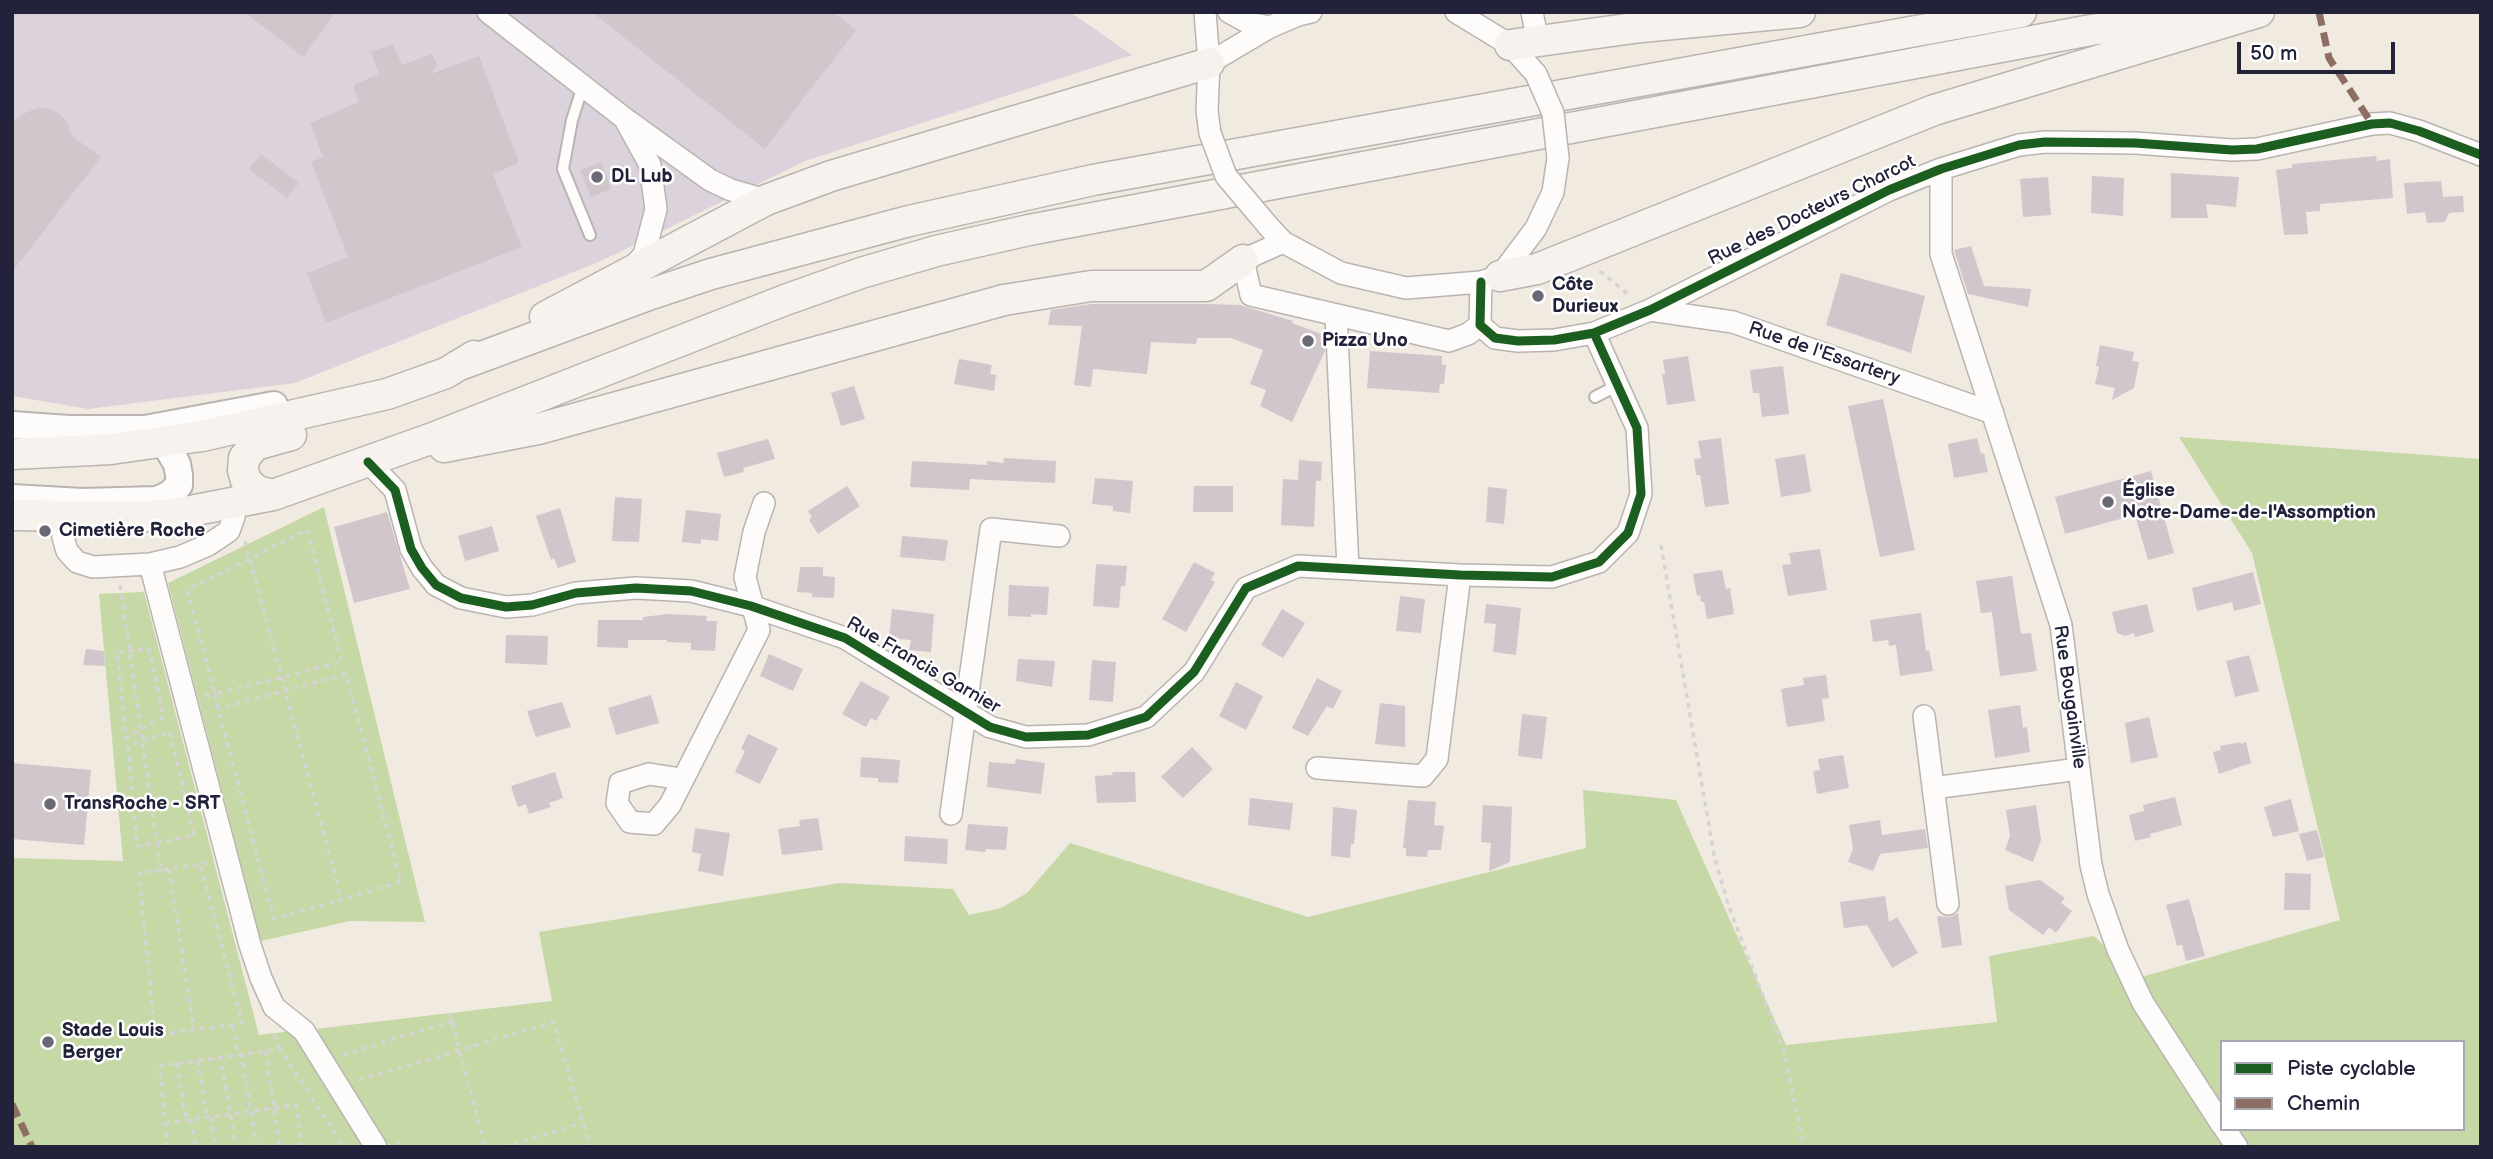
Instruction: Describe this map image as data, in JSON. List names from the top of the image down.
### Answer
{
  "streets": {
    "street": [
      "Rue des Docteurs Charcot",
      "Rue de l'Essartery",
      "Rue Francis Garnier",
      "Rue Bougainville"
    ]
  },
  "crossings": [
    ["Rue des Docteurs Charcot", "Rue de l'Essartery"],
    ["Rue des Docteurs Charcot", "Rue Francis Garnier"],
    ["Rue des Docteurs Charcot", "Rue Bougainville"],
    ["Rue de l'Essartery", "Rue Bougainville"]
  ],
  "places": [
    "DL Lub",
    "Côte Durieux",
    "Pizza Uno",
    "Église Notre-Dame-de-l'Assomption",
    "Cimetière Roche",
    "TransRoche - SRT",
    "Stade Louis Berger"
  ],
  "legend": ["Piste cyclable", "Chemin"],
  "scale_bar": "50 m"
}
